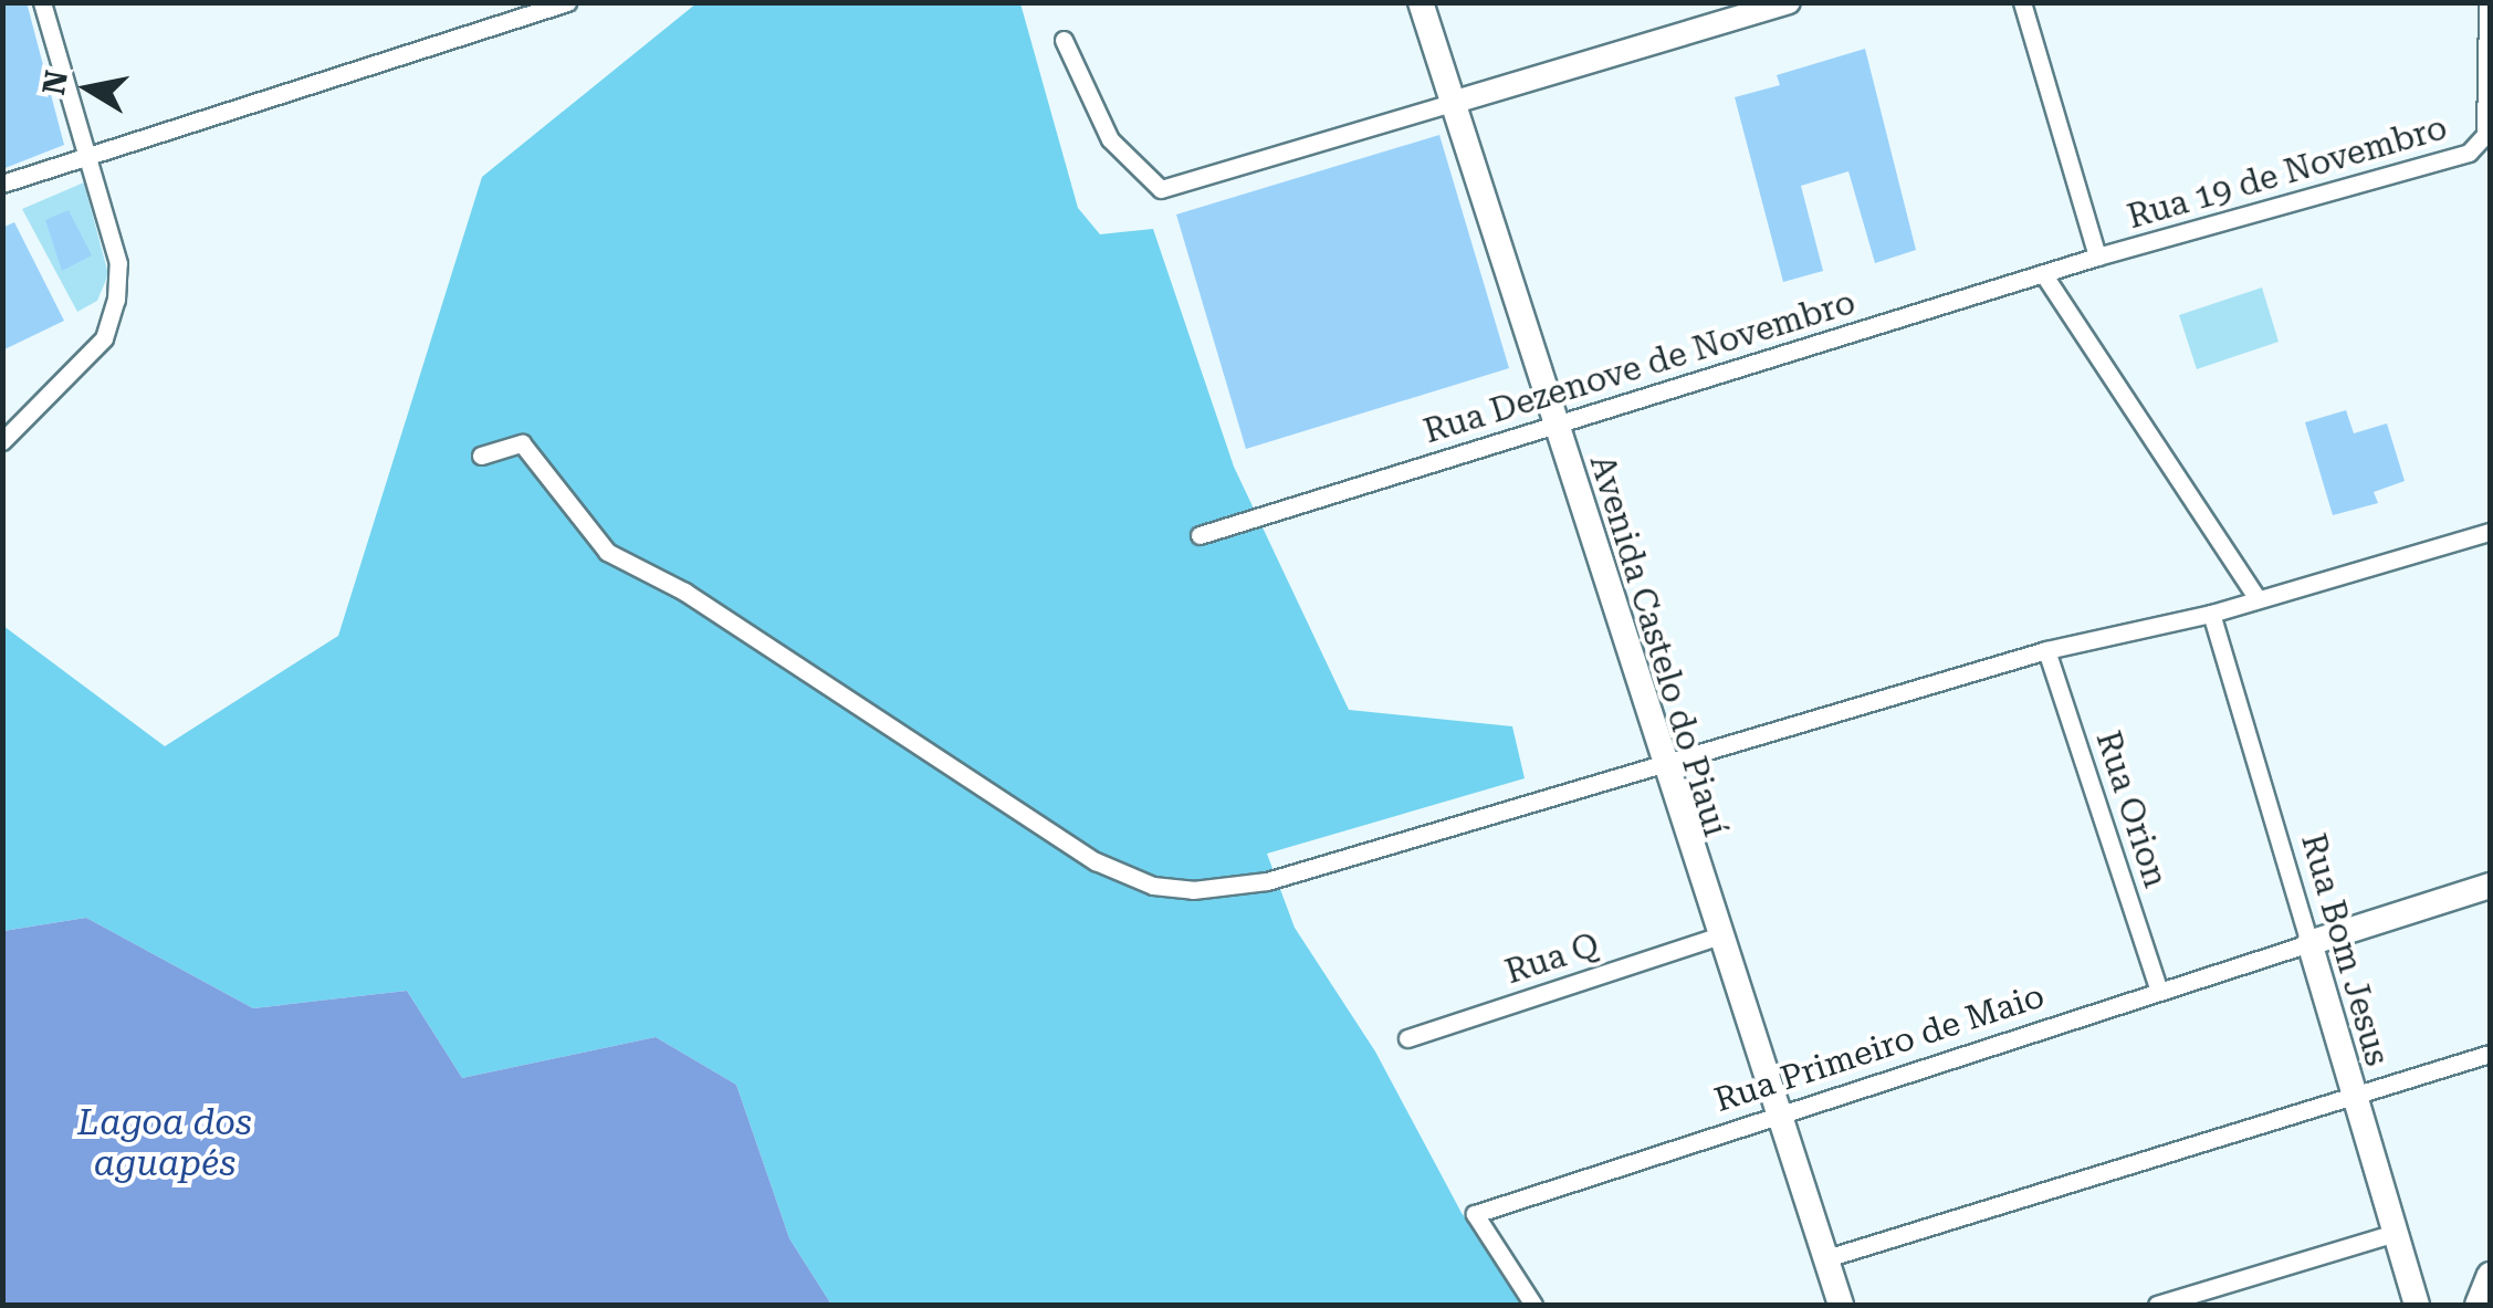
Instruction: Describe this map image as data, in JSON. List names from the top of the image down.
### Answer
{
  "streets": {
    "main road": ["Avenida Castelo do Piauí", "Rua Bom Jesus"],
    "street": [
      "Rua 19 de Novembro",
      "Rua Dezenove de Novembro",
      "Rua Orion",
      "Rua Q",
      "Rua Primeiro de Maio"
    ]
  },
  "crossings": [
    ["Rua 19 de Novembro", "Rua Dezenove de Novembro"],
    ["Rua Dezenove de Novembro", "Avenida Castelo do Piauí"],
    ["Avenida Castelo do Piauí", "Rua Q"],
    ["Avenida Castelo do Piauí", "Rua Primeiro de Maio"],
    ["Rua Orion", "Rua Primeiro de Maio"],
    ["Rua Bom Jesus", "Rua Primeiro de Maio"]
  ],
  "water": ["Lagoa dos aguapés"],
  "north": "left"
}
